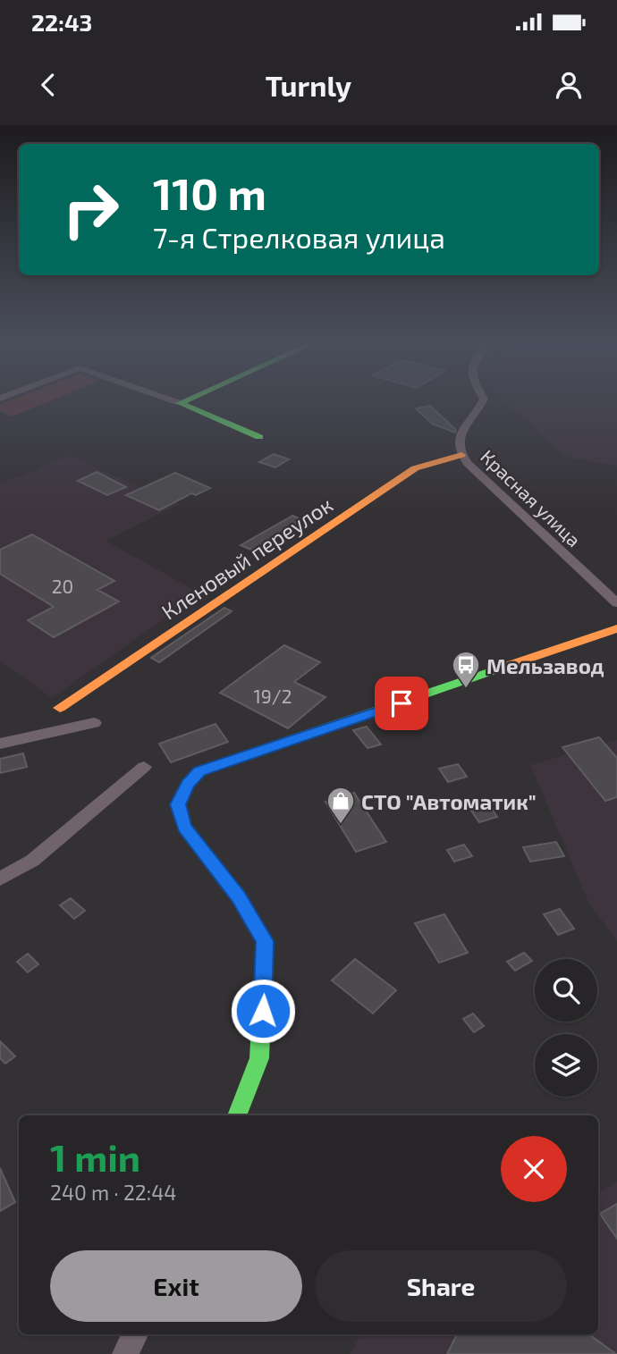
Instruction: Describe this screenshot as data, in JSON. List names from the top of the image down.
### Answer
{
  "streets": {
    "street": ["Красная улица", "Кленовый переулок"]
  },
  "crossings": [
    ["Красная улица", "Кленовый переулок"]
  ],
  "places": {
    "bus stop": ["Мельзавод"],
    "shop": ["СТО \"Автоматик\""]
  },
  "house_numbers": ["20", "19/2"],
  "page": {
    "status": "22:43",
    "header": "Turnly",
    "turn": ["110 m", "7-я Стрелковая улица"],
    "heading": ["1 min", "240 m · 22:44"],
    "buttons": ["Exit", "Share"]
  }
}
